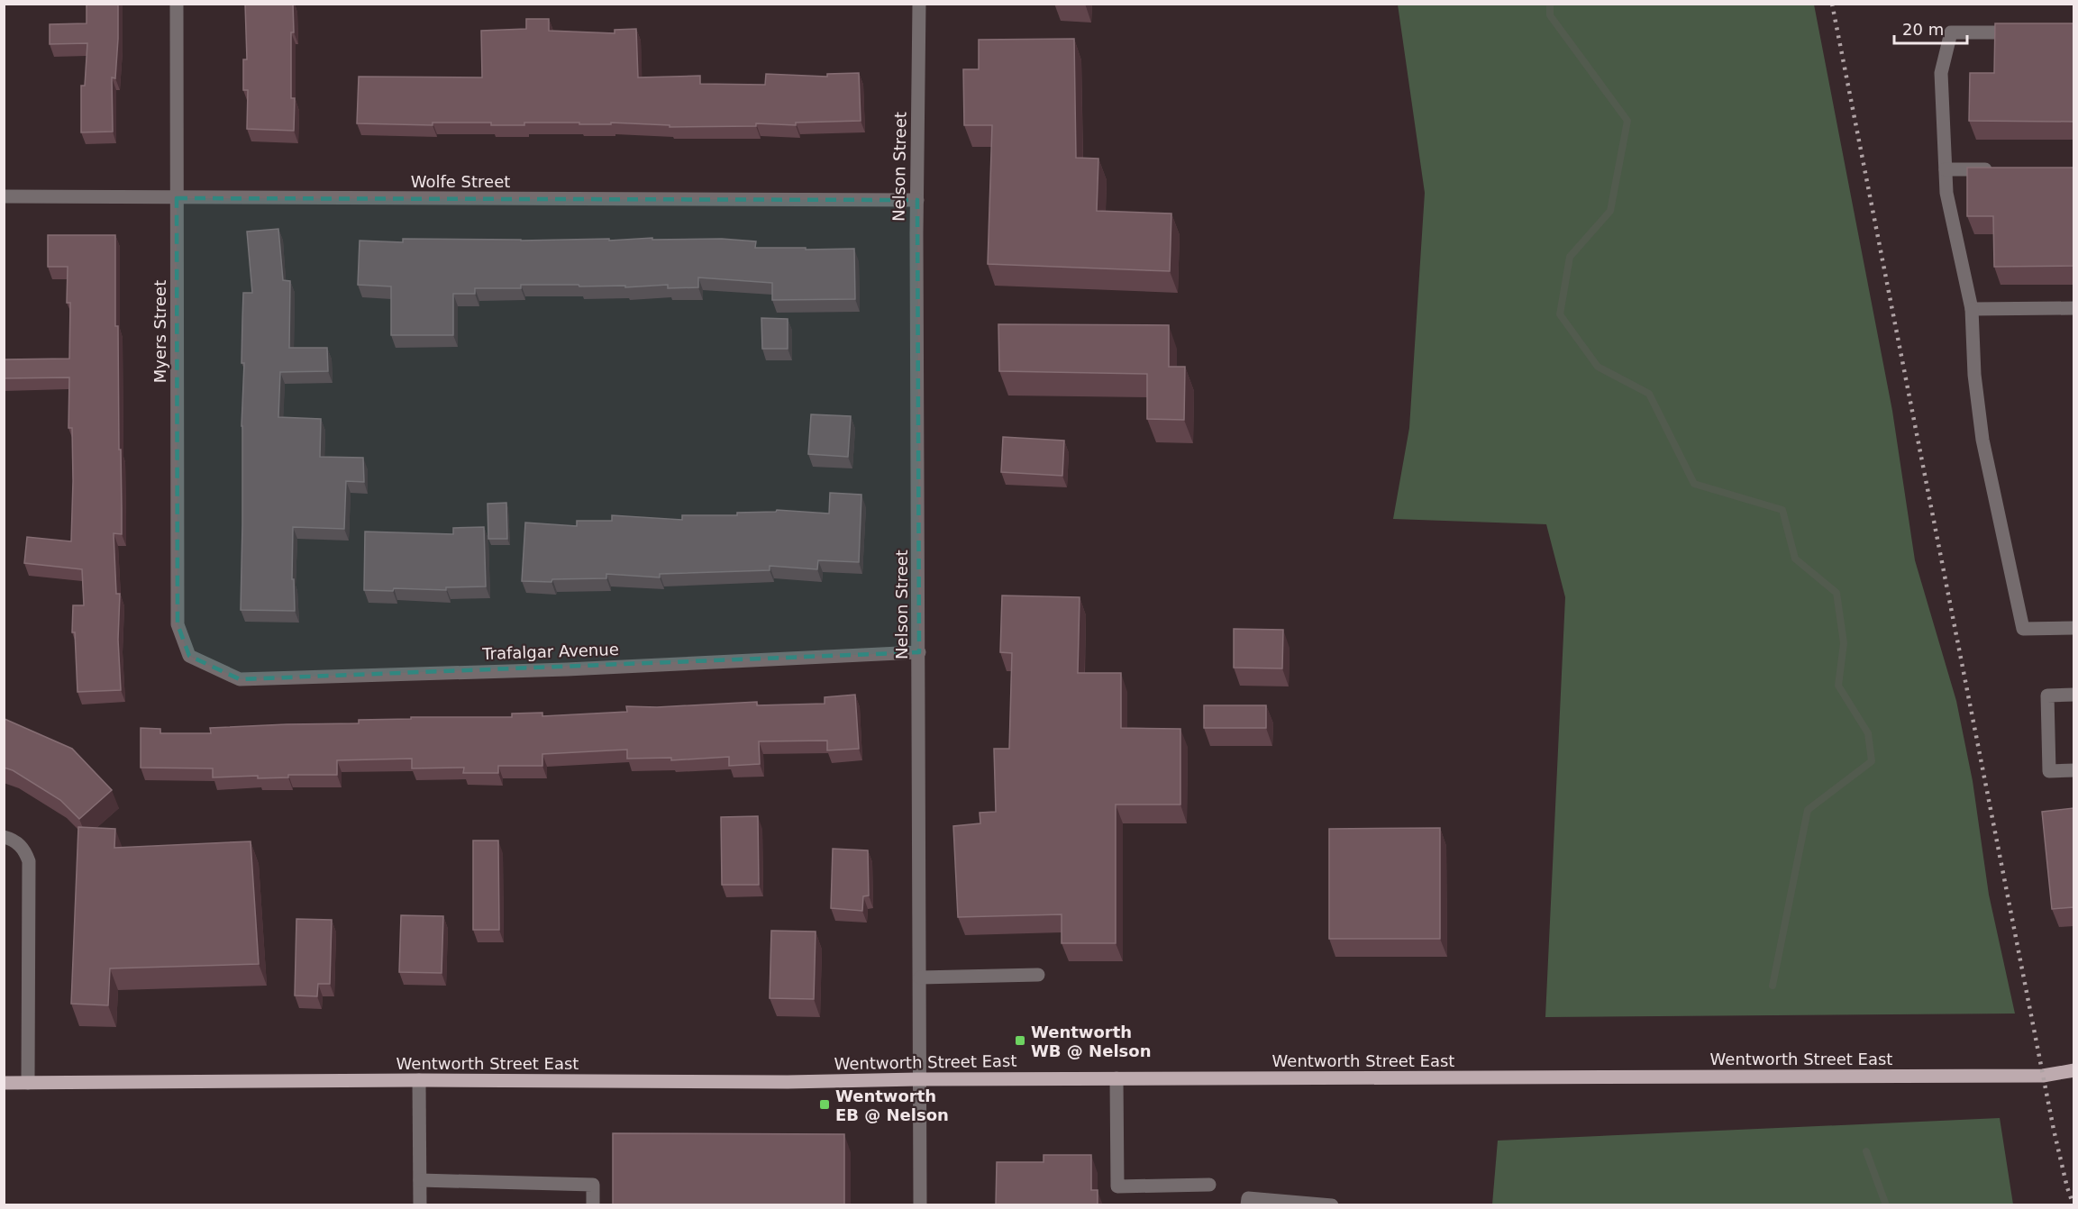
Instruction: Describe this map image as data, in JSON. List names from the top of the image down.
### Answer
{
  "streets": {
    "main road": ["Wentworth Street East"],
    "street": [
      "Nelson Street",
      "Wolfe Street",
      "Myers Street",
      "Trafalgar Avenue"
    ]
  },
  "crossings": [
    ["Nelson Street", "Wolfe Street"],
    ["Nelson Street", "Trafalgar Avenue"],
    ["Nelson Street", "Wentworth Street East"],
    ["Wolfe Street", "Myers Street"],
    ["Myers Street", "Trafalgar Avenue"]
  ],
  "places": {
    "transit": ["Wentworth WB @ Nelson", "Wentworth EB @ Nelson"]
  },
  "scale_bar": "20 m"
}
